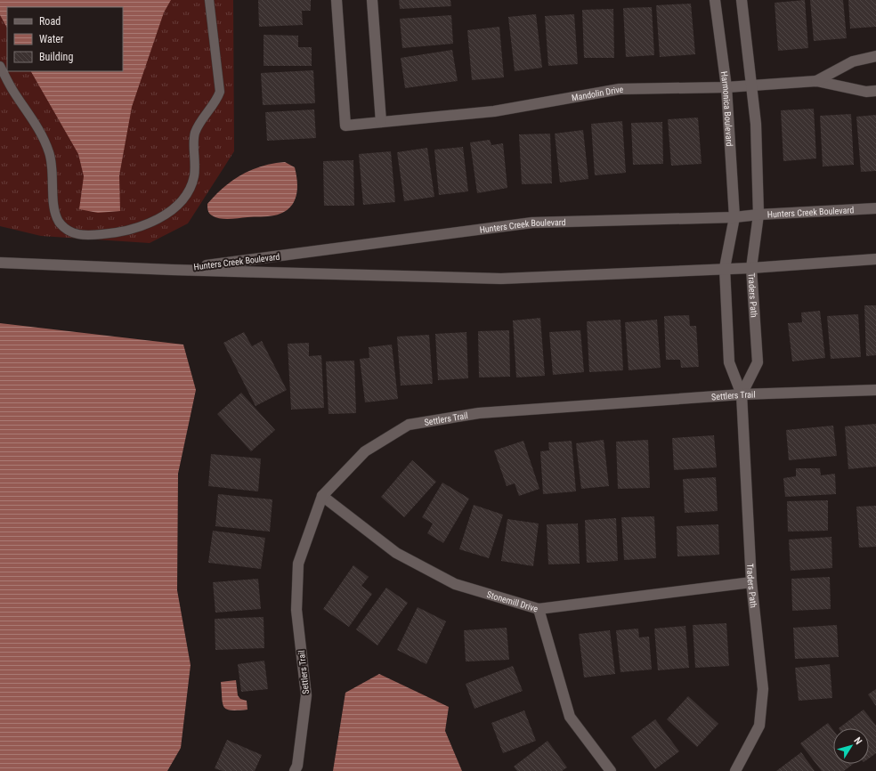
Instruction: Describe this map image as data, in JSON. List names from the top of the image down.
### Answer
{
  "streets": {
    "street": [
      "Mandolin Drive",
      "Harmonica Boulevard",
      "Hunters Creek Boulevard",
      "Traders Path",
      "Settlers Trail",
      "Stonemill Drive"
    ]
  },
  "crossings": [
    ["Mandolin Drive", "Harmonica Boulevard"],
    ["Harmonica Boulevard", "Hunters Creek Boulevard"],
    ["Harmonica Boulevard", "Traders Path"],
    ["Hunters Creek Boulevard", "Traders Path"],
    ["Traders Path", "Settlers Trail"],
    ["Traders Path", "Stonemill Drive"],
    ["Settlers Trail", "Stonemill Drive"]
  ],
  "legend": ["Road", "Water", "Building"],
  "north": "top right"
}
